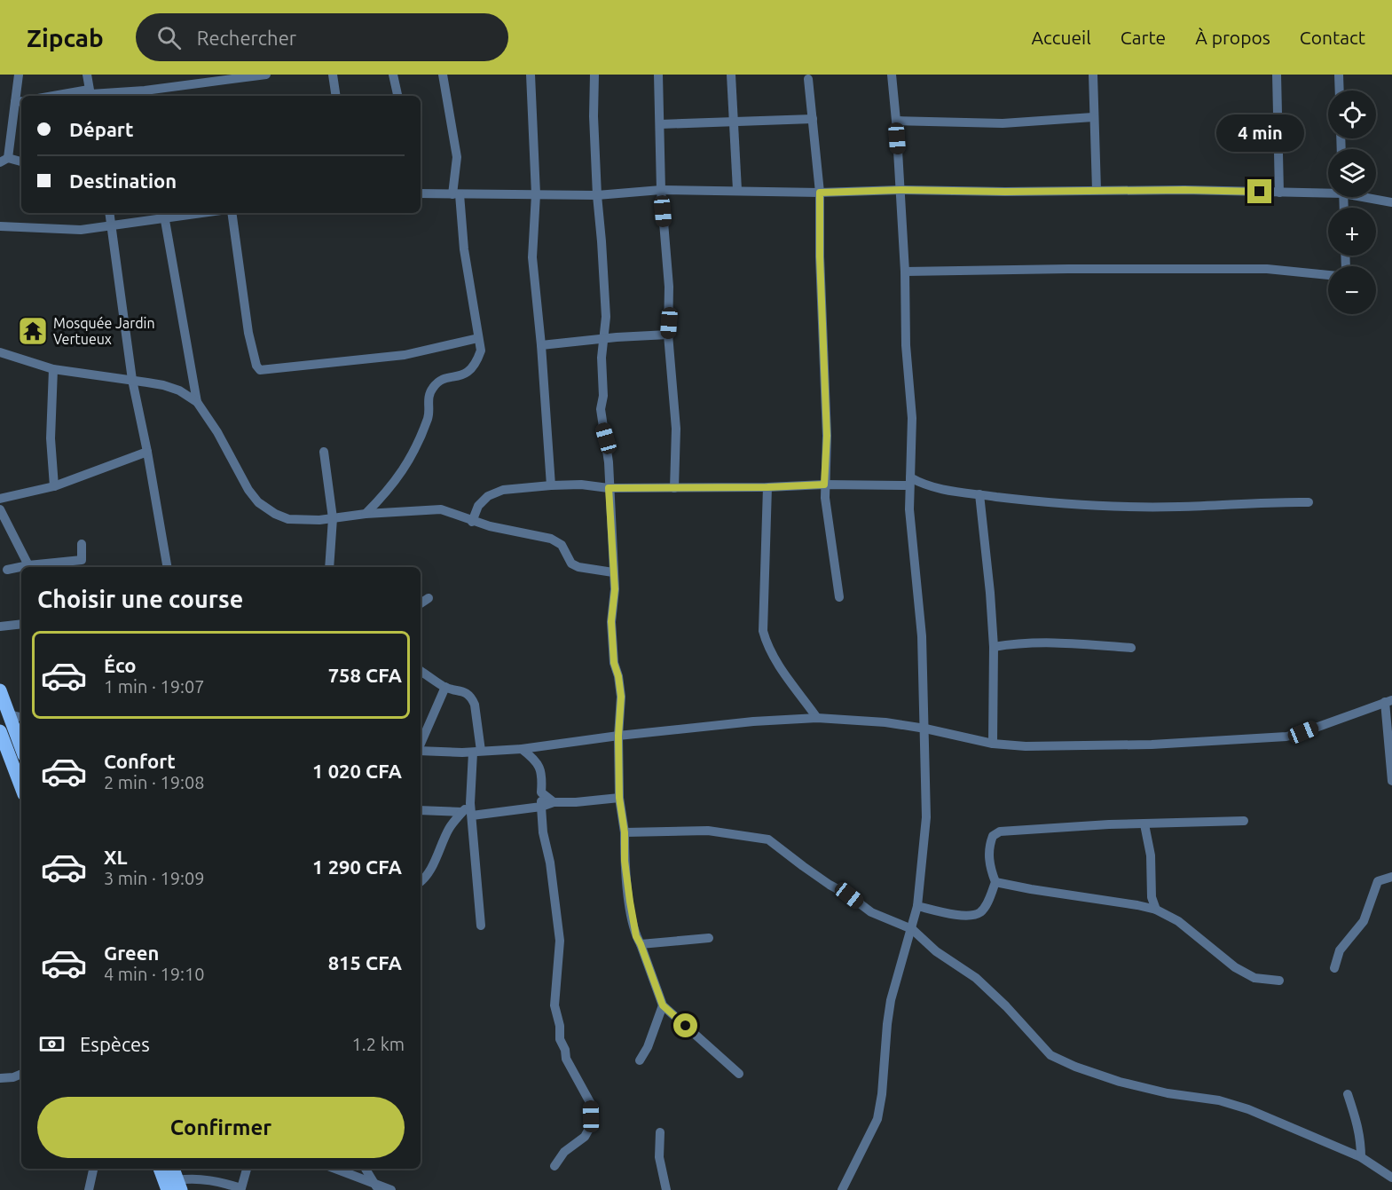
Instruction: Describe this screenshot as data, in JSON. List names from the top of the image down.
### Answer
{
  "places": {
    "temple": ["Mosquée Jardin Vertueux"]
  },
  "page": {
    "header": "Zipcab",
    "search": "Rechercher",
    "nav": [
      "Accueil",
      "Carte",
      "À propos",
      "Contact"
    ],
    "map_buttons": ["+", "−"],
    "banner": ["Départ", "Destination"],
    "bubble": "4 min",
    "heading": "Choisir une course",
    "list": [
      {
        "name": "Éco",
        "note": "1 min · 19:07",
        "value": "758 CFA"
      },
      {
        "name": "Confort",
        "note": "2 min · 19:08",
        "value": "1 020 CFA"
      },
      {
        "name": "XL",
        "note": "3 min · 19:09",
        "value": "1 290 CFA"
      },
      {
        "name": "Green",
        "note": "4 min · 19:10",
        "value": "815 CFA"
      }
    ],
    "pay": ["Espèces", "1.2 km"],
    "buttons": "Confirmer"
  }
}
